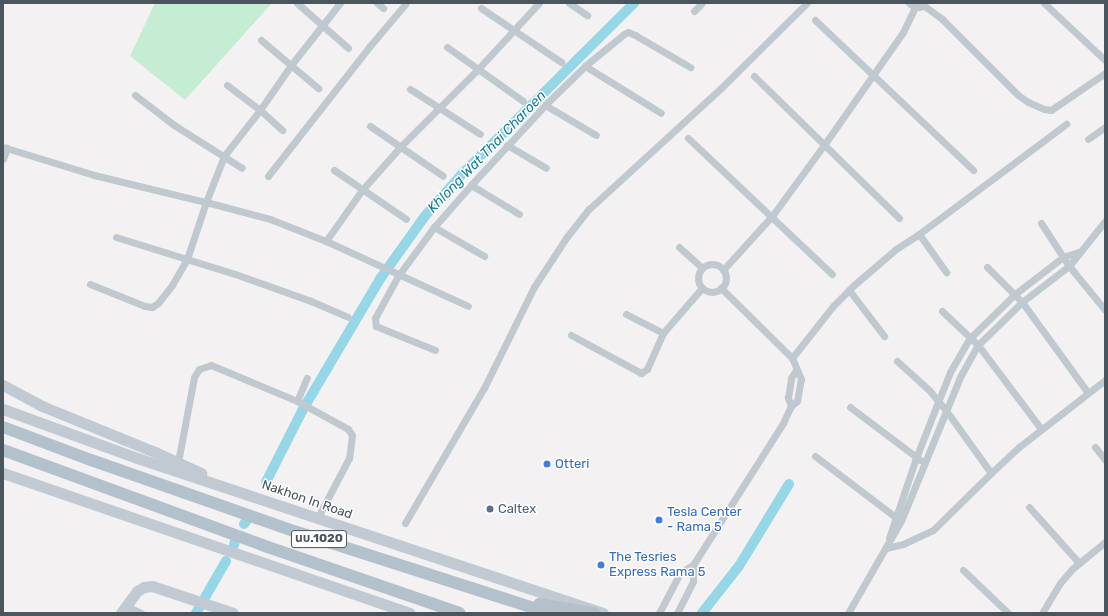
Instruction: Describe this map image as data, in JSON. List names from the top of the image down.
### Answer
{
  "streets": {
    "main road": ["Nakhon In Road", "นบ.1020"]
  },
  "water": ["Khlong Wat Thai Charoen"],
  "places": [
    "Otteri",
    "Caltex",
    "Tesla Center - Rama 5",
    "The Tesries Express Rama 5"
  ]
}
